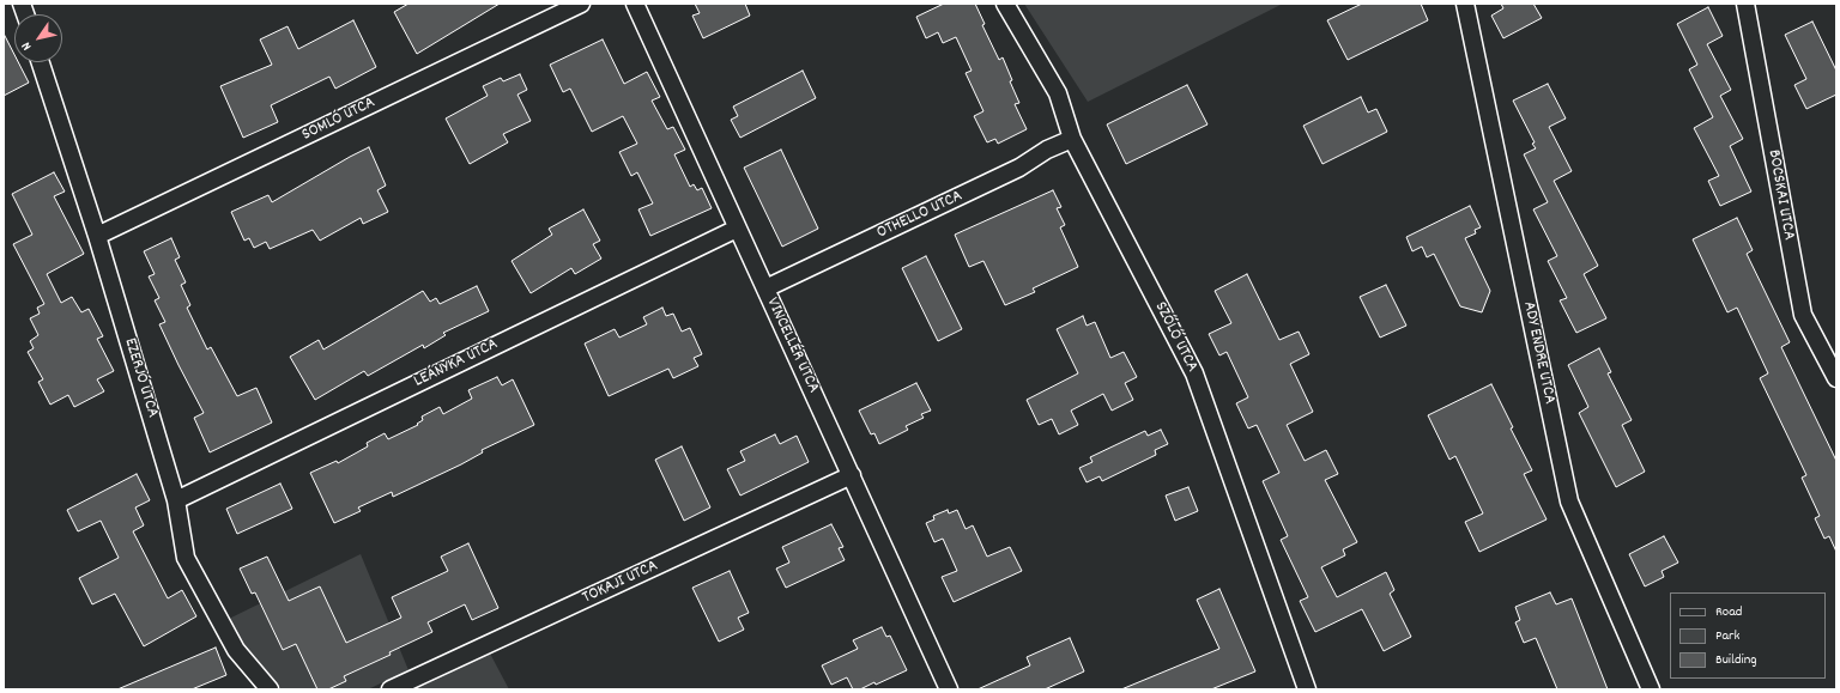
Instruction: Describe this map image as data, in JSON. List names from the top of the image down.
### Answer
{
  "streets": {
    "street": [
      "SOMLÓ UTCA",
      "BOCSKAI UTCA",
      "OTHELLO UTCA",
      "SZŐLŐ UTCA",
      "VINCELLÉR UTCA",
      "ADY ENDRE UTCA",
      "LEÁNYKA UTCA",
      "EZERJÓ UTCA",
      "TOKAJI UTCA"
    ]
  },
  "crossings": [
    ["SOMLÓ UTCA", "EZERJÓ UTCA"],
    ["OTHELLO UTCA", "SZŐLŐ UTCA"],
    ["OTHELLO UTCA", "VINCELLÉR UTCA"],
    ["VINCELLÉR UTCA", "LEÁNYKA UTCA"],
    ["VINCELLÉR UTCA", "TOKAJI UTCA"],
    ["LEÁNYKA UTCA", "EZERJÓ UTCA"]
  ],
  "legend": ["Road", "Park", "Building"],
  "north": "bottom left"
}
